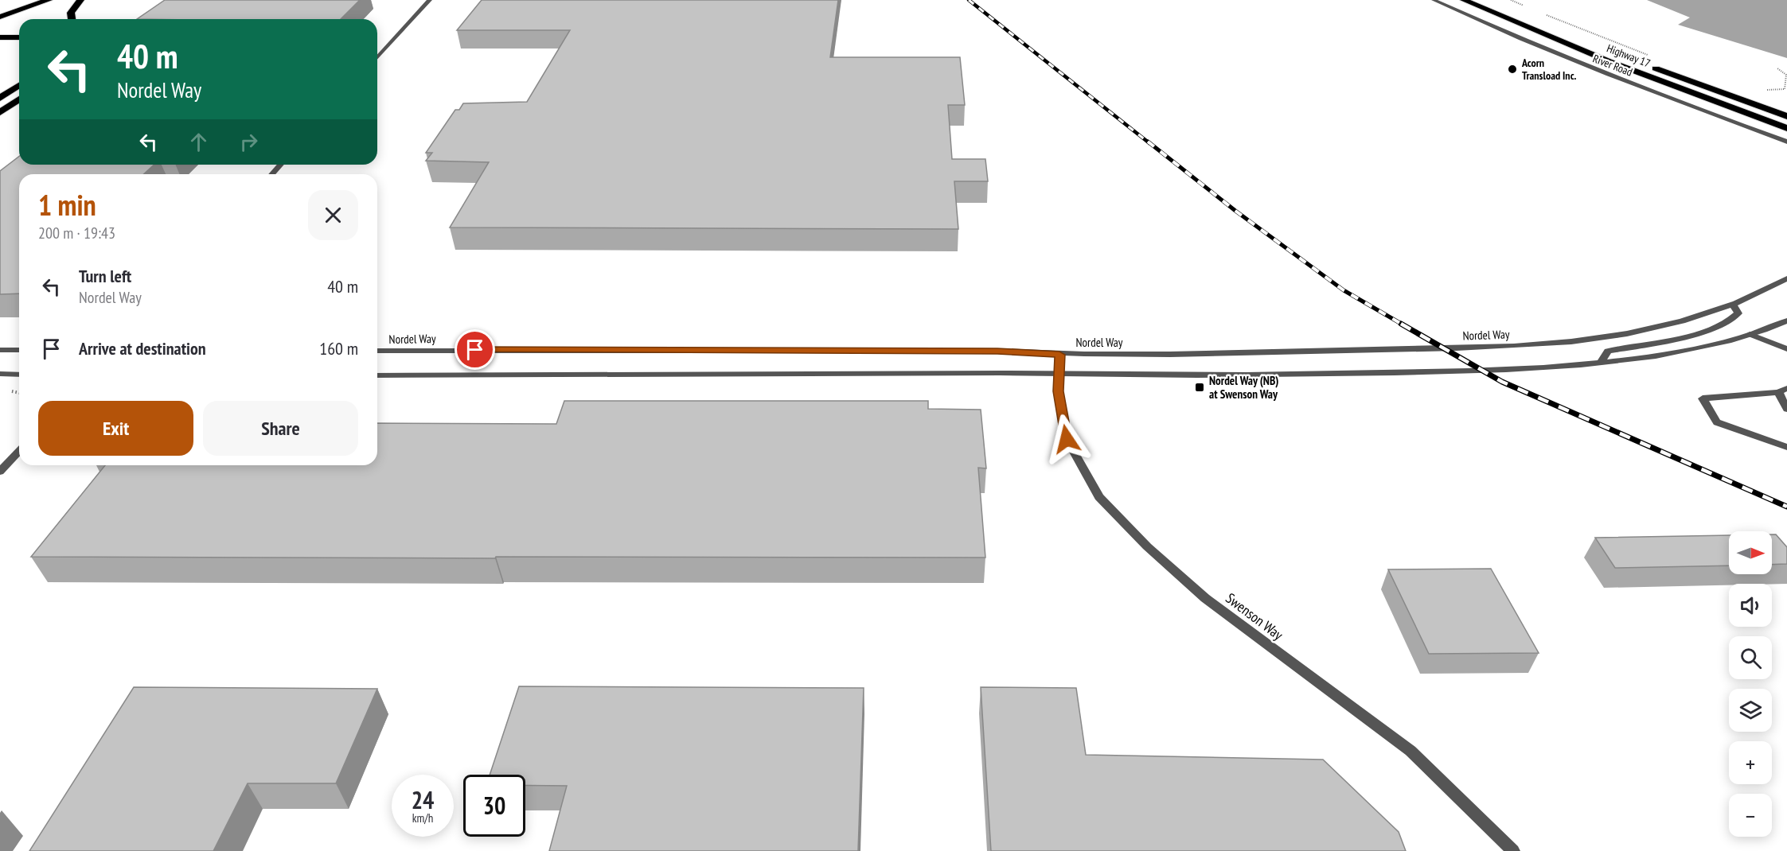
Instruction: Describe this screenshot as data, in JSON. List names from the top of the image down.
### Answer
{
  "streets": {
    "highway": ["Highway 17"],
    "street": ["River Road", "Nordel Way", "Swenson Way"]
  },
  "crossings": [
    ["Nordel Way", "Swenson Way"]
  ],
  "places": {
    "other": ["Acorn Transload Inc."],
    "transit": ["Nordel Way (NB) at Swenson Way"]
  },
  "north": "right",
  "page": {
    "turn": ["40 m", "Nordel Way"],
    "heading": ["1 min", "200 m · 19:43"],
    "list": [
      {
        "name": "Turn left",
        "note": "Nordel Way",
        "value": "40 m"
      },
      {
        "name": "Arrive at destination",
        "value": "160 m"
      }
    ],
    "buttons": ["Exit", "Share"],
    "map_buttons": ["+", "−"],
    "speed": "24 km/h",
    "limit": "30"
  }
}
